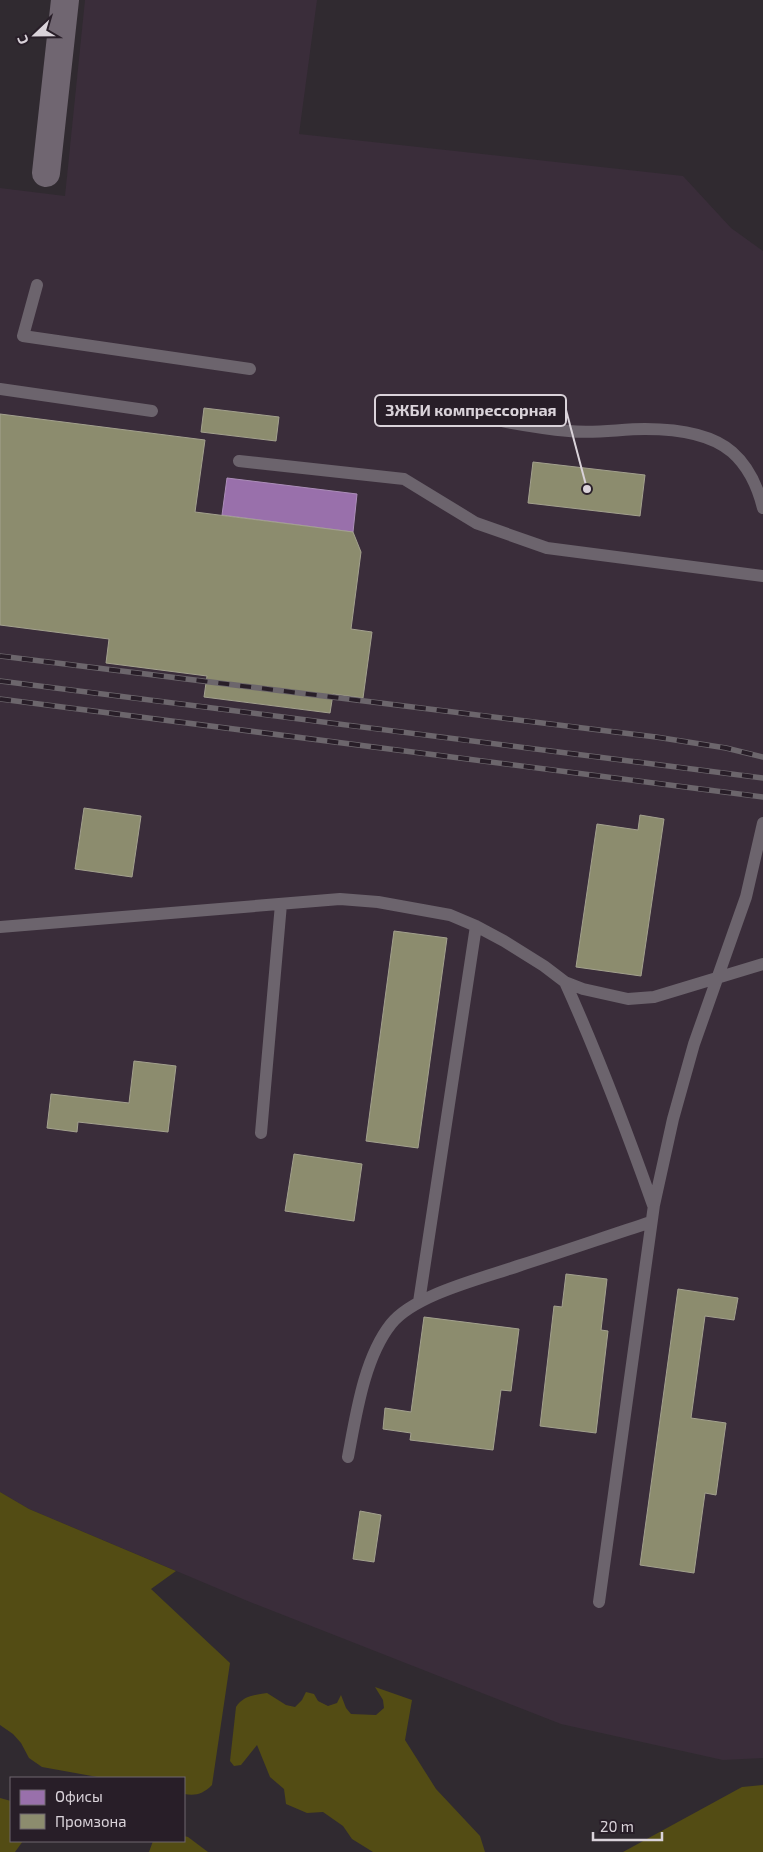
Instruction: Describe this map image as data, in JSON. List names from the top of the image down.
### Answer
{
  "places": ["ЗЖБИ компрессорная"],
  "legend": ["Офисы", "Промзона"],
  "scale_bar": "20 m",
  "north": "left"
}
